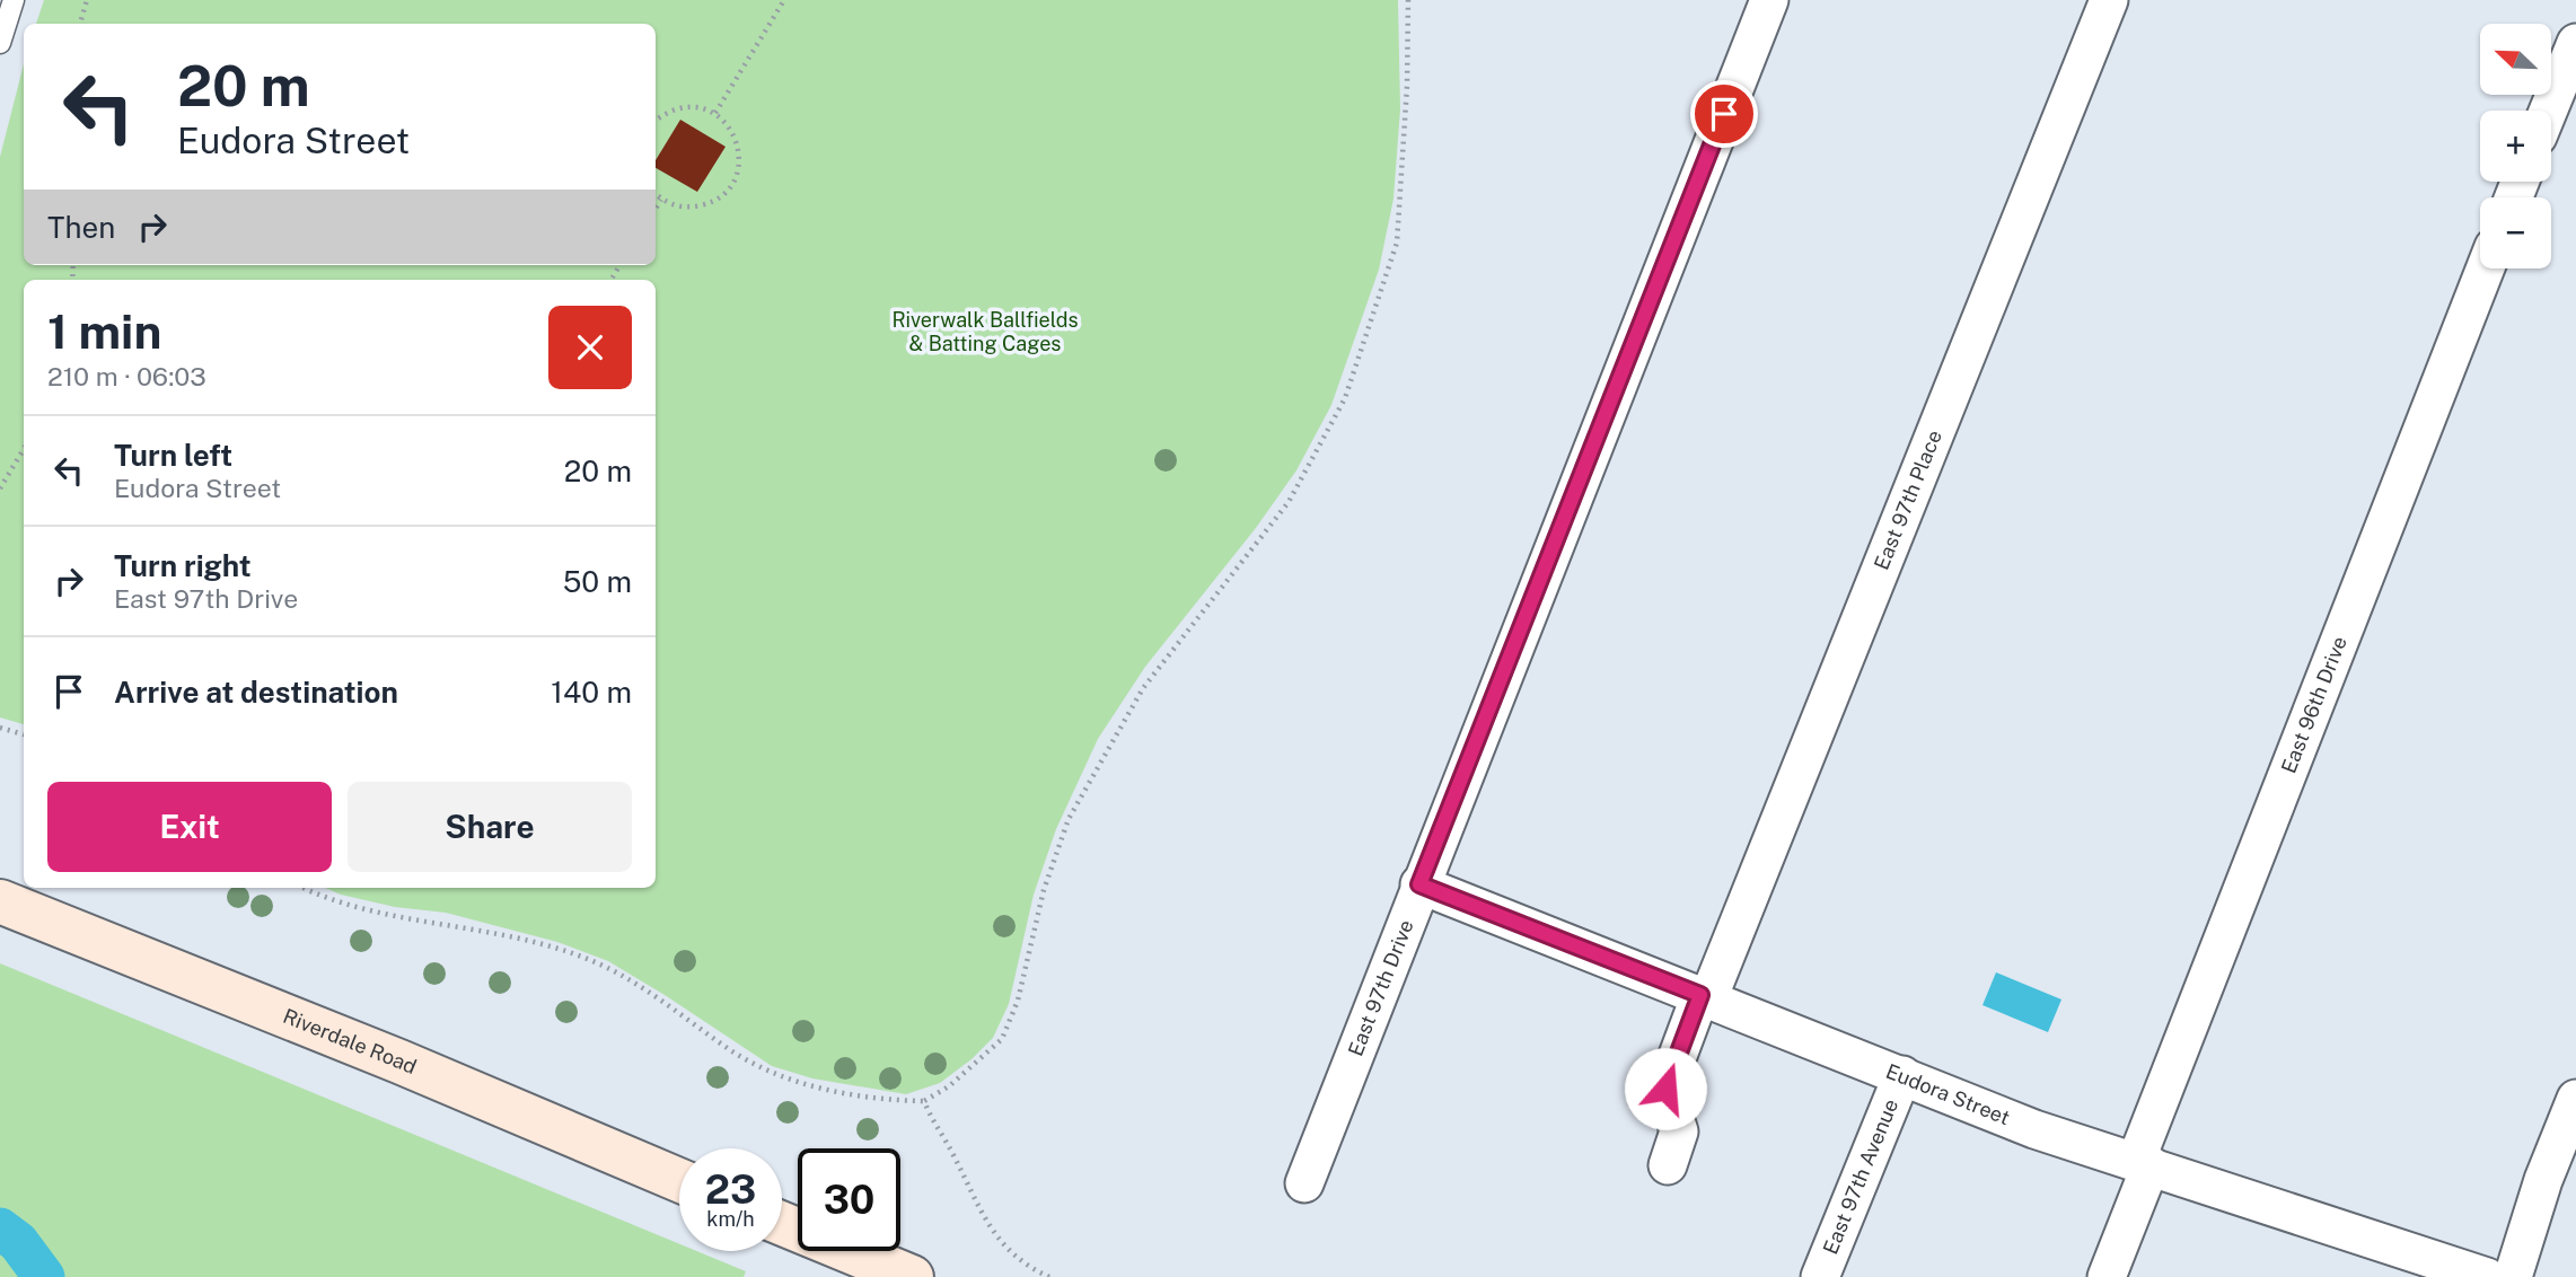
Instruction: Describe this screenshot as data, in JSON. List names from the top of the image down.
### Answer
{
  "streets": {
    "street": [
      "East 97th Place",
      "East 96th Drive",
      "East 97th Drive",
      "Riverdale Road",
      "Eudora Street",
      "East 97th Avenue"
    ]
  },
  "crossings": [
    ["East 97th Place", "Eudora Street"],
    ["East 96th Drive", "Eudora Street"],
    ["East 97th Drive", "Eudora Street"],
    ["Eudora Street", "East 97th Avenue"]
  ],
  "parks": ["Riverwalk Ballfields & Batting Cages"],
  "north": "top left",
  "page": {
    "map_buttons": ["+", "−"],
    "turn": ["20 m", "Eudora Street"],
    "then": "Then",
    "heading": ["1 min", "210 m · 06:03"],
    "list": [
      {
        "name": "Turn left",
        "note": "Eudora Street",
        "value": "20 m"
      },
      {
        "name": "Turn right",
        "note": "East 97th Drive",
        "value": "50 m"
      },
      {
        "name": "Arrive at destination",
        "value": "140 m"
      }
    ],
    "buttons": ["Exit", "Share"],
    "speed": "23 km/h",
    "limit": "30"
  }
}
